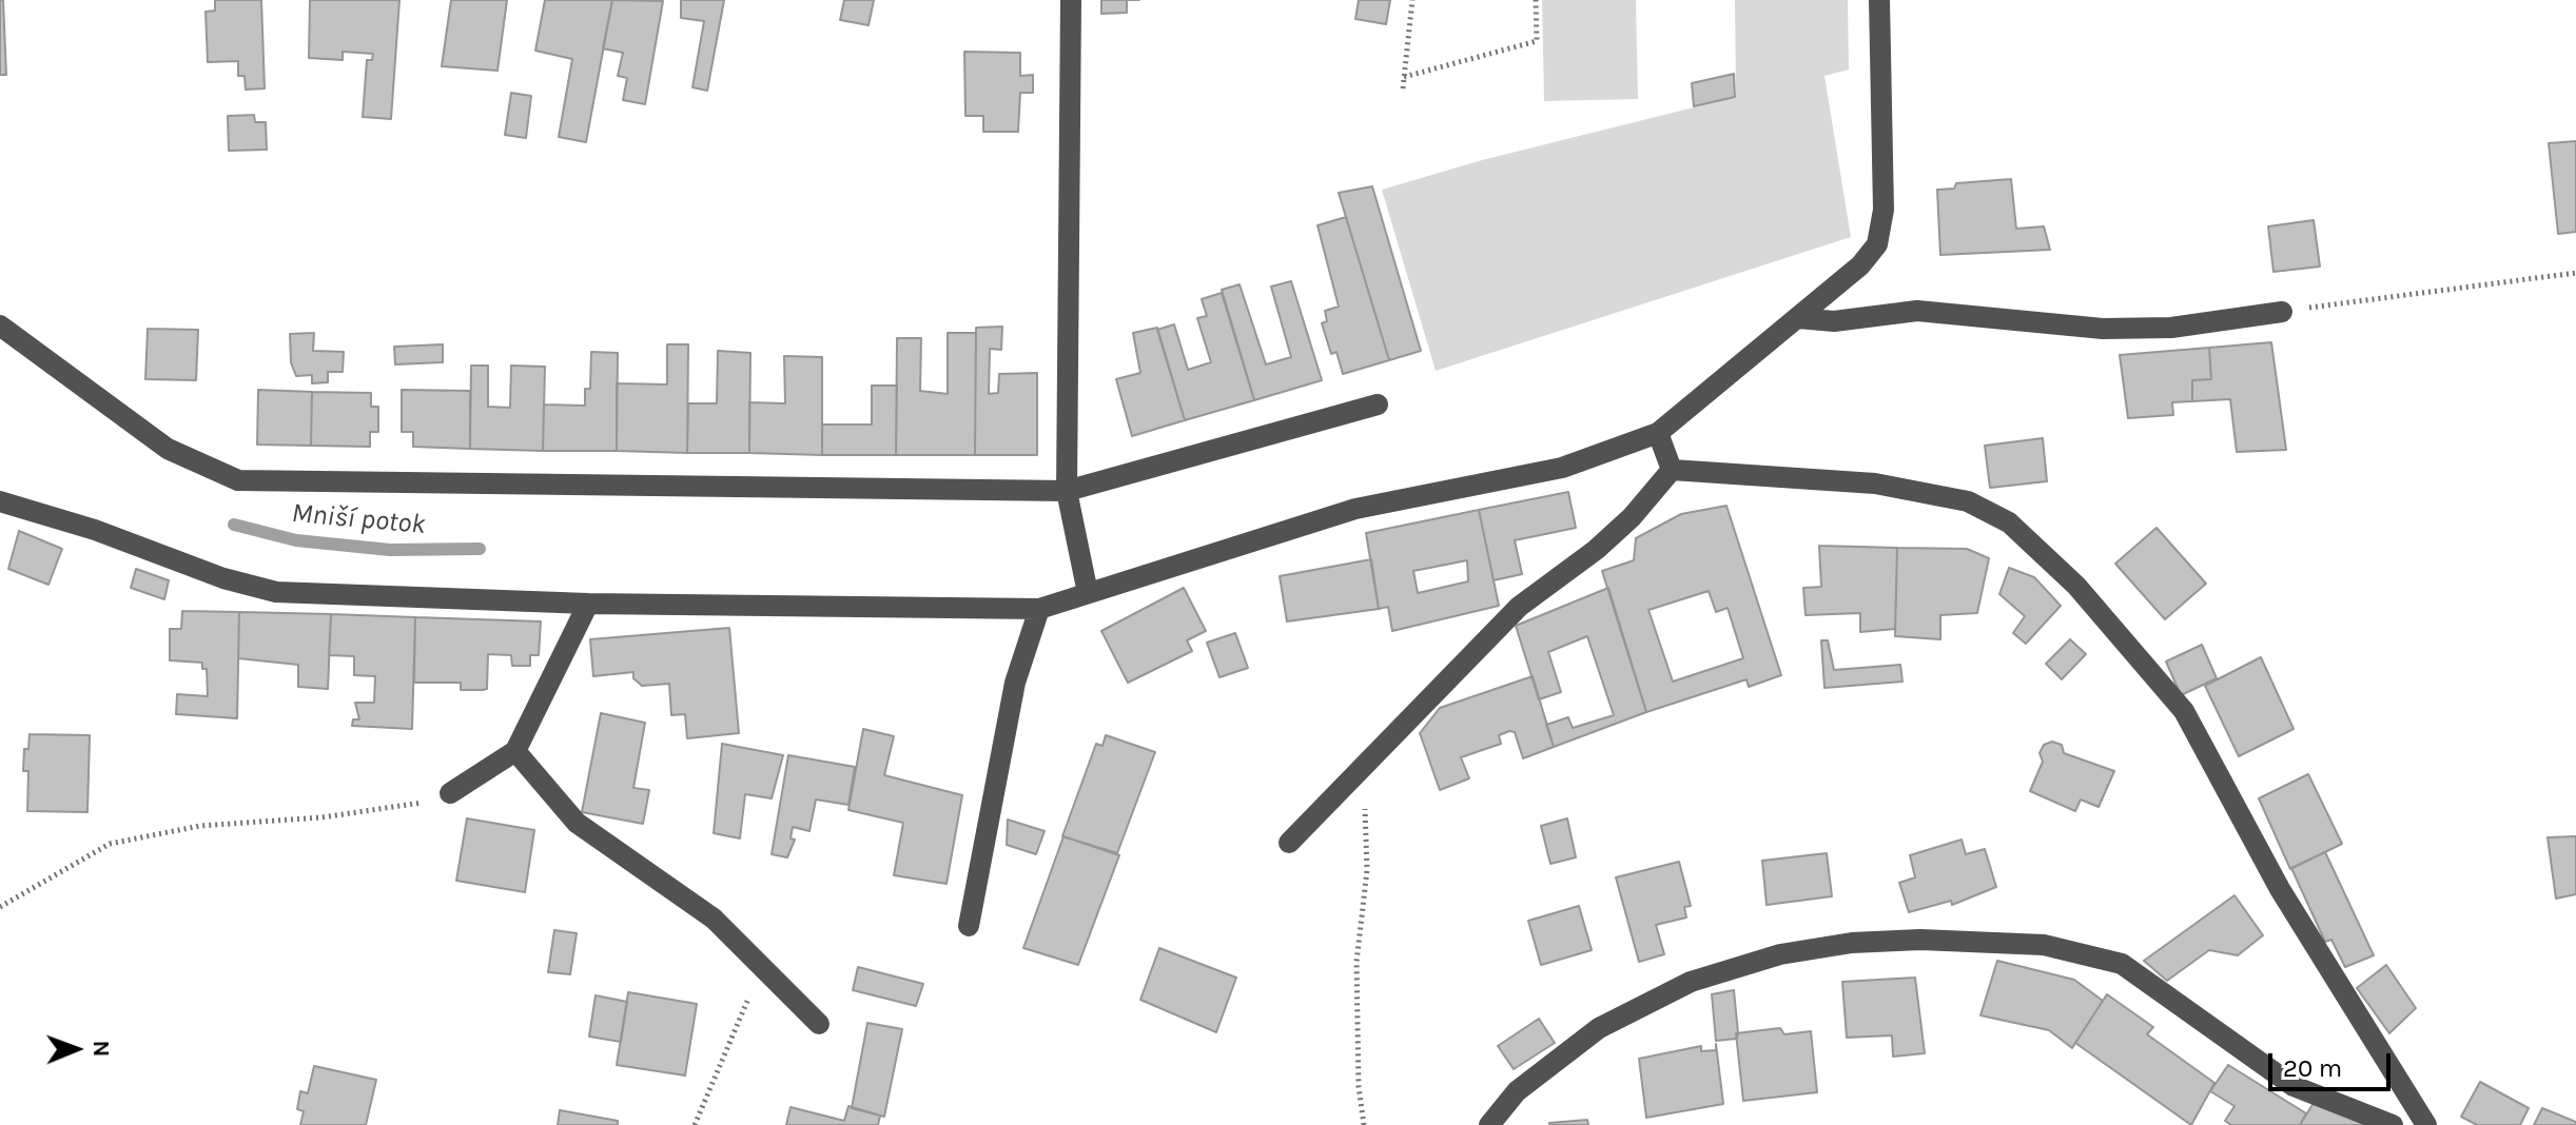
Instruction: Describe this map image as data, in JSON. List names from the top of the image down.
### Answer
{
  "water": ["Mniší potok"],
  "scale_bar": "20 m",
  "north": "right"
}
